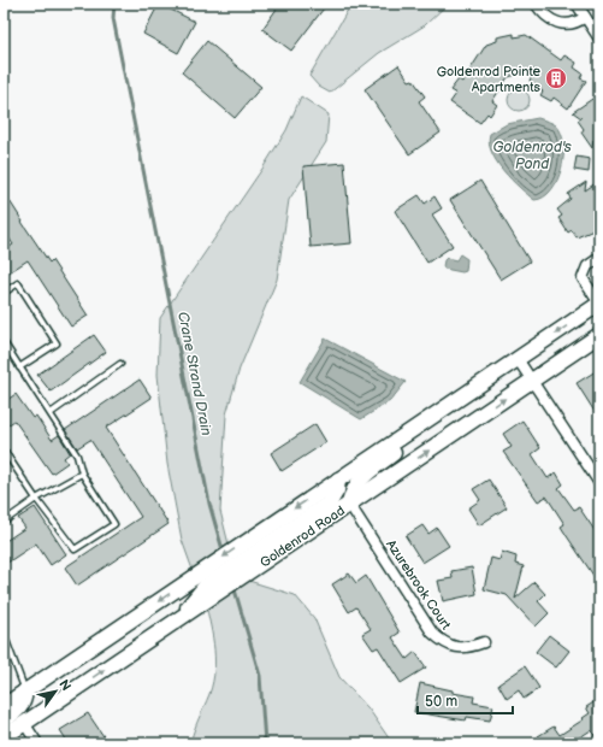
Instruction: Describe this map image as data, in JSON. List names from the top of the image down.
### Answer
{
  "streets": {
    "main road": ["Goldenrod Road"],
    "street": ["Azurebrook Court"]
  },
  "crossings": [
    ["Goldenrod Road", "Azurebrook Court"]
  ],
  "water": ["Goldenrod's Pond", "Crane Strand Drain"],
  "places": {
    "building": ["Goldenrod Pointe Apartments"]
  },
  "scale_bar": "50 m",
  "north": "top right"
}
